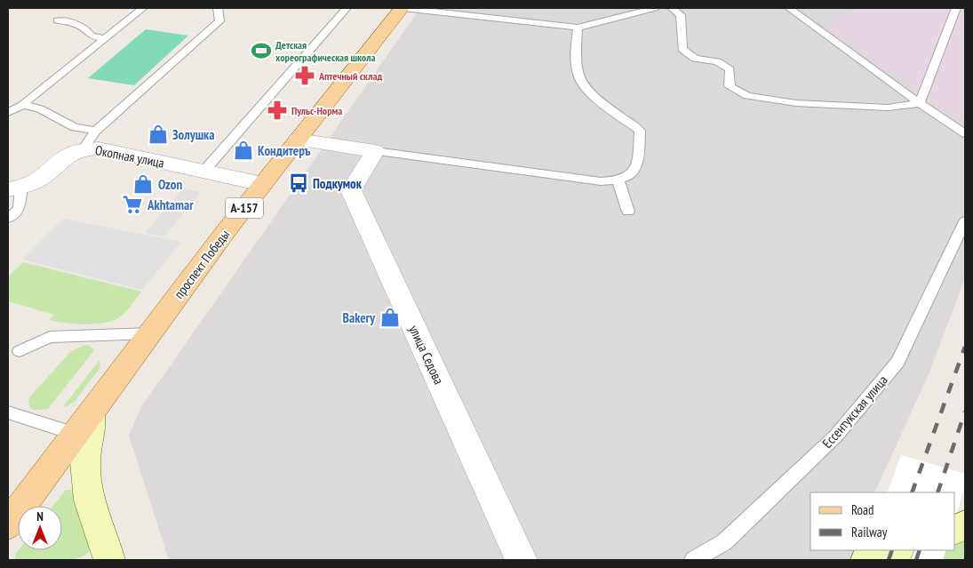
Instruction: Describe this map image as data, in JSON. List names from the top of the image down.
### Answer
{
  "streets": {
    "main road": ["А-157", "проспект Победы"],
    "street": ["Окопная улица", "улица Седова"],
    "lane": ["Ессентукская улица"]
  },
  "crossings": [
    ["Окопная улица", "проспект Победы"]
  ],
  "places": {
    "sports": ["Детская хореографическая школа"],
    "pharmacy": ["Аптечный склад", "Пульс-Норма"],
    "shop": [
      "Золушка",
      "Кондитеръ",
      "Ozon",
      "Bakery"
    ],
    "bus stop": ["Подкумок"],
    "supermarket": ["Akhtamar"]
  },
  "legend": ["Road", "Railway"],
  "north": "top"
}
